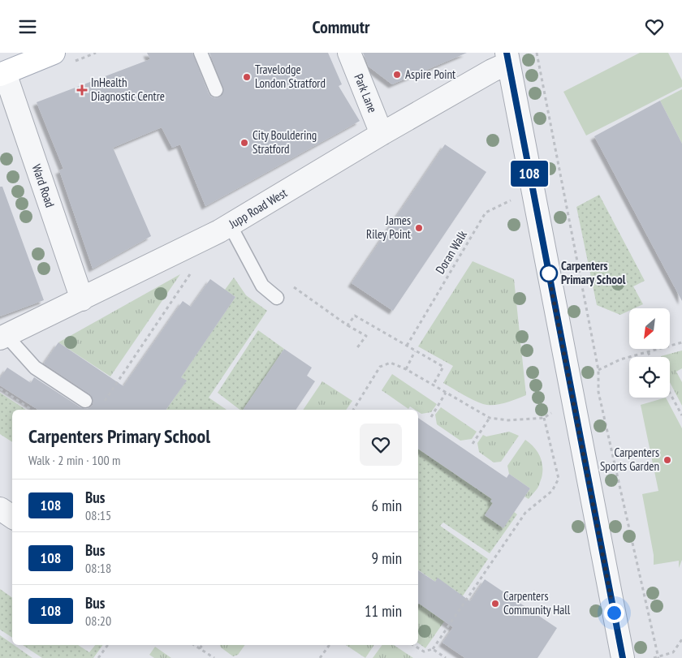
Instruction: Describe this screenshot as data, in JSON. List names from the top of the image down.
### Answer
{
  "streets": {
    "street": ["Park Lane", "Ward Road", "Jupp Road West"],
    "path": ["Doran Walk"]
  },
  "crossings": [
    ["Park Lane", "Jupp Road West"],
    ["Ward Road", "Jupp Road West"]
  ],
  "places": {
    "other": [
      "Aspire Point",
      "Travelodge London Stratford",
      "City Bouldering Stratford",
      "James Riley Point",
      "Carpenters Primary School",
      "Carpenters Sports Garden",
      "Carpenters Community Hall"
    ],
    "health": ["InHealth Diagnostic Centre"]
  },
  "lines": ["bus line 108"],
  "north": "bottom left",
  "page": {
    "header": "Commutr",
    "on_map": "108",
    "heading": ["Carpenters Primary School", "Walk · 2 min · 100 m"],
    "list": [
      {
        "mark": "108",
        "name": "Bus",
        "note": "08:15",
        "value": "6 min"
      },
      {
        "mark": "108",
        "name": "Bus",
        "note": "08:18",
        "value": "9 min"
      },
      {
        "mark": "108",
        "name": "Bus",
        "note": "08:20",
        "value": "11 min"
      }
    ]
  }
}
